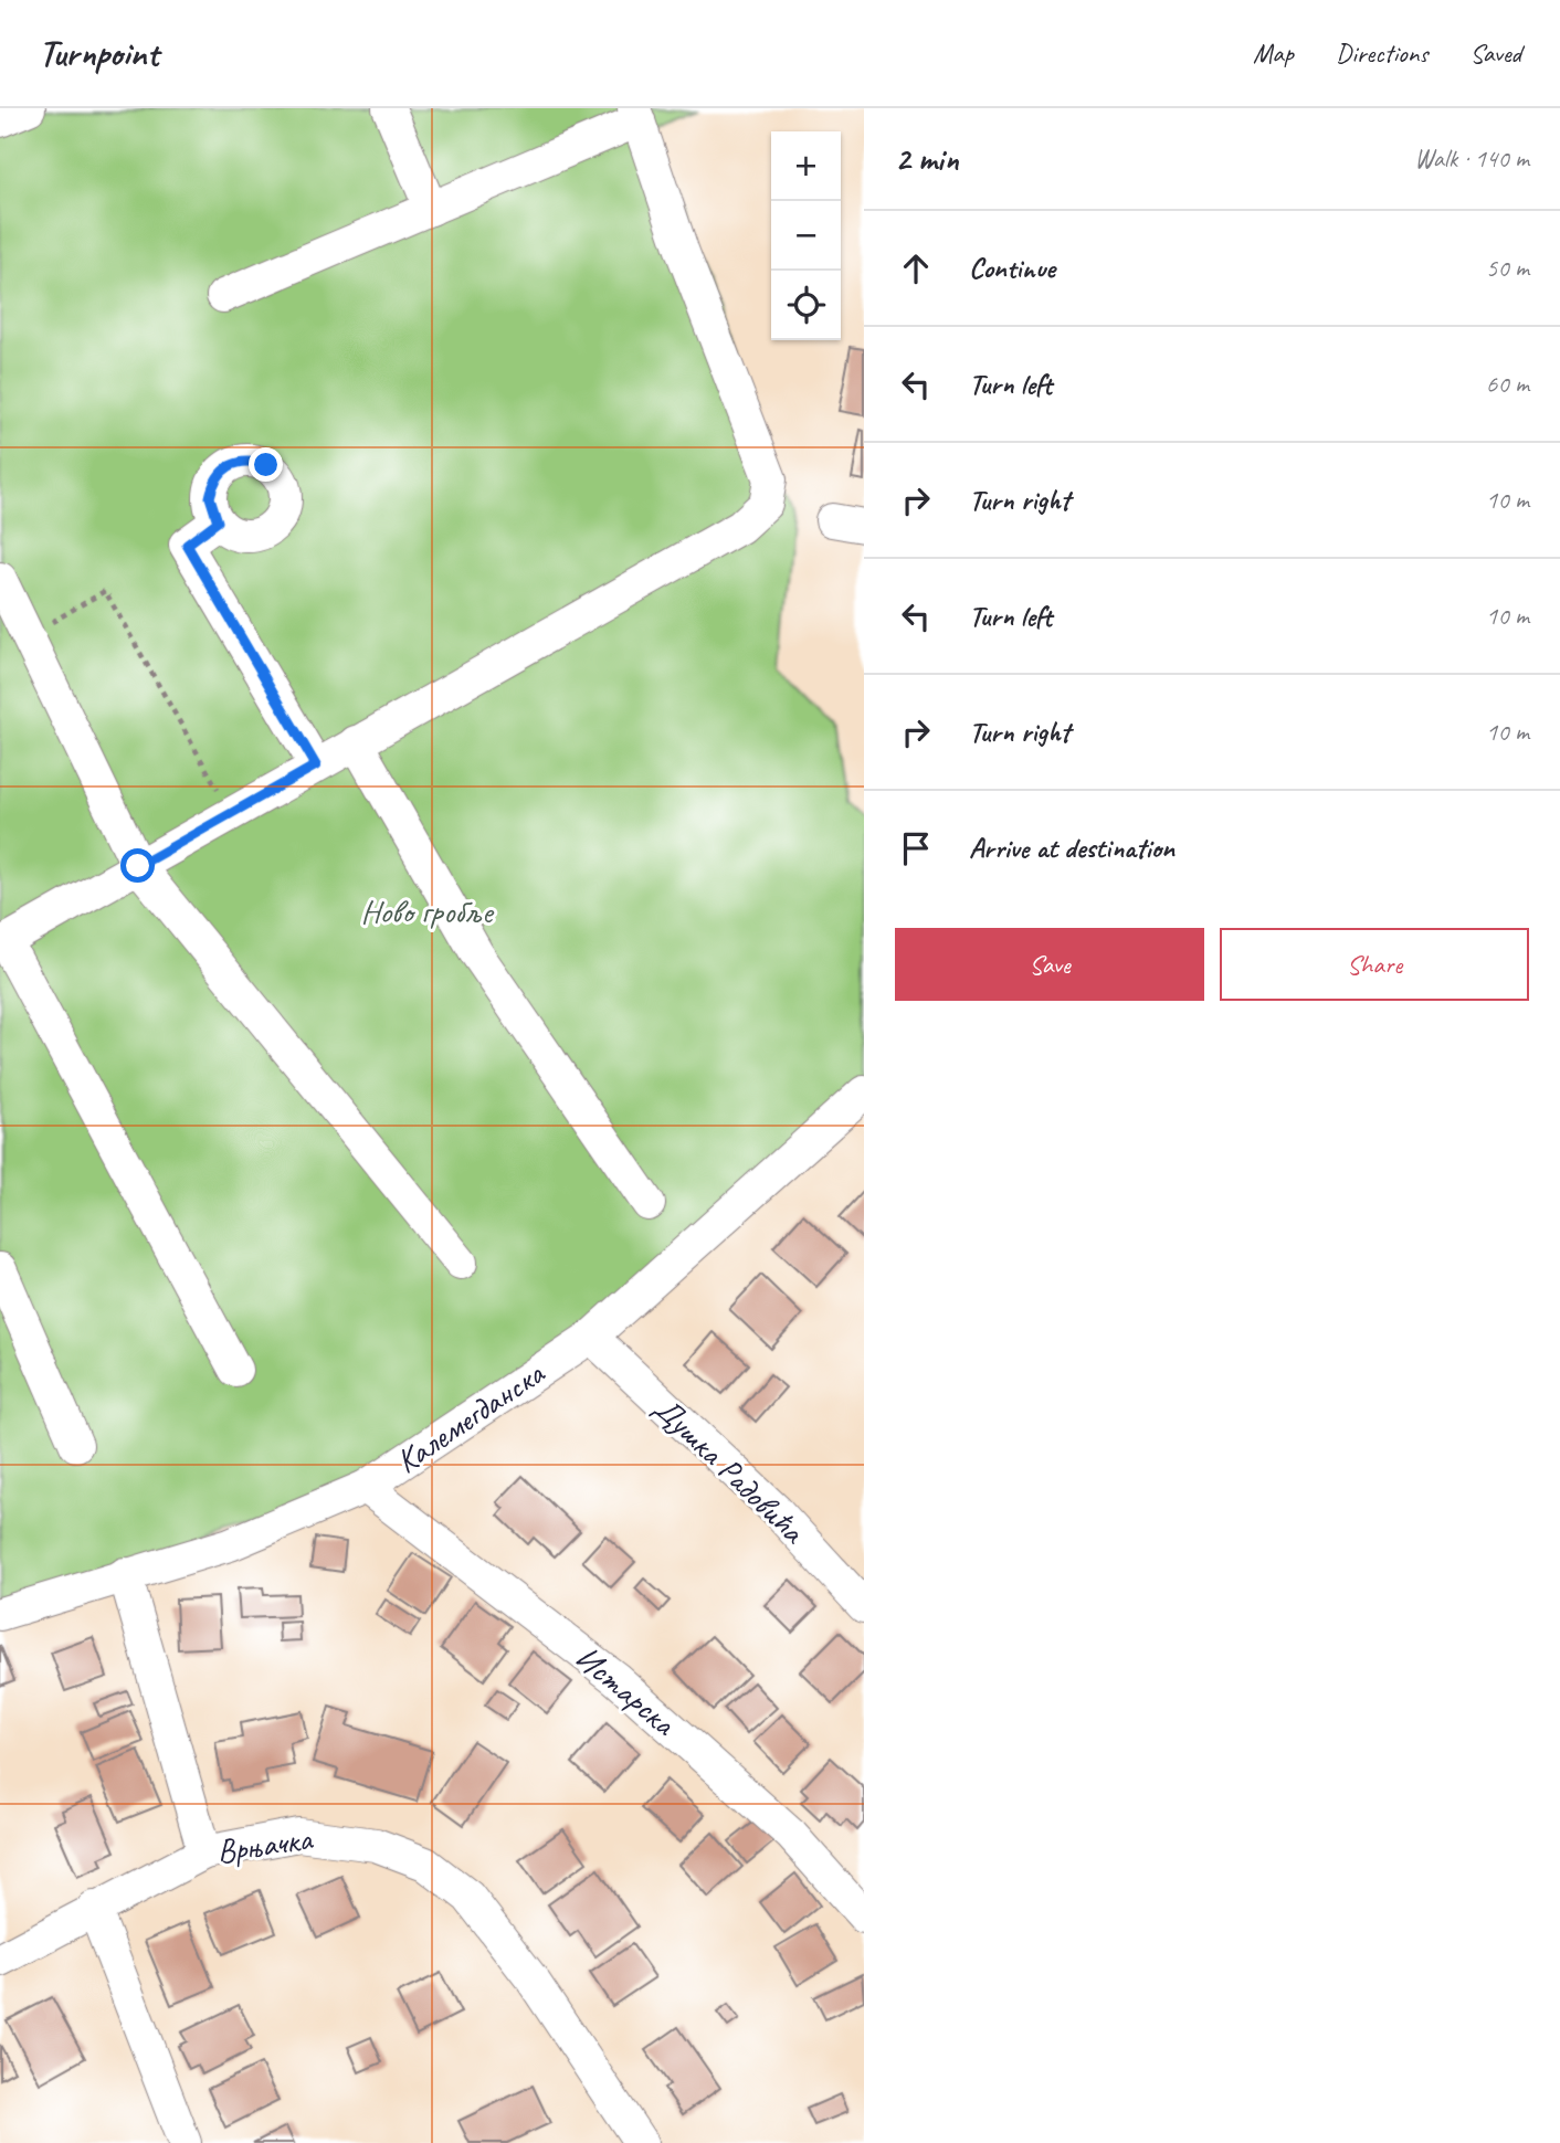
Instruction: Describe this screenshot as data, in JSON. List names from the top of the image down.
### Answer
{
  "streets": {
    "street": [
      "Калемегданска",
      "Душка Радовића",
      "Истарска",
      "Врњачка"
    ]
  },
  "crossings": [
    ["Калемегданска", "Душка Радовића"],
    ["Калемегданска", "Истарска"]
  ],
  "parks": ["Ново гробље"],
  "page": {
    "header": "Turnpoint",
    "nav": ["Map", "Directions", "Saved"],
    "heading": ["2 min", "Walk · 140 m"],
    "map_buttons": ["+", "−"],
    "list": [
      ["Continue", "50 m"],
      ["Turn left", "60 m"],
      ["Turn right", "10 m"],
      ["Turn left", "10 m"],
      ["Turn right", "10 m"],
      "Arrive at destination"
    ],
    "buttons": ["Save", "Share"]
  }
}
